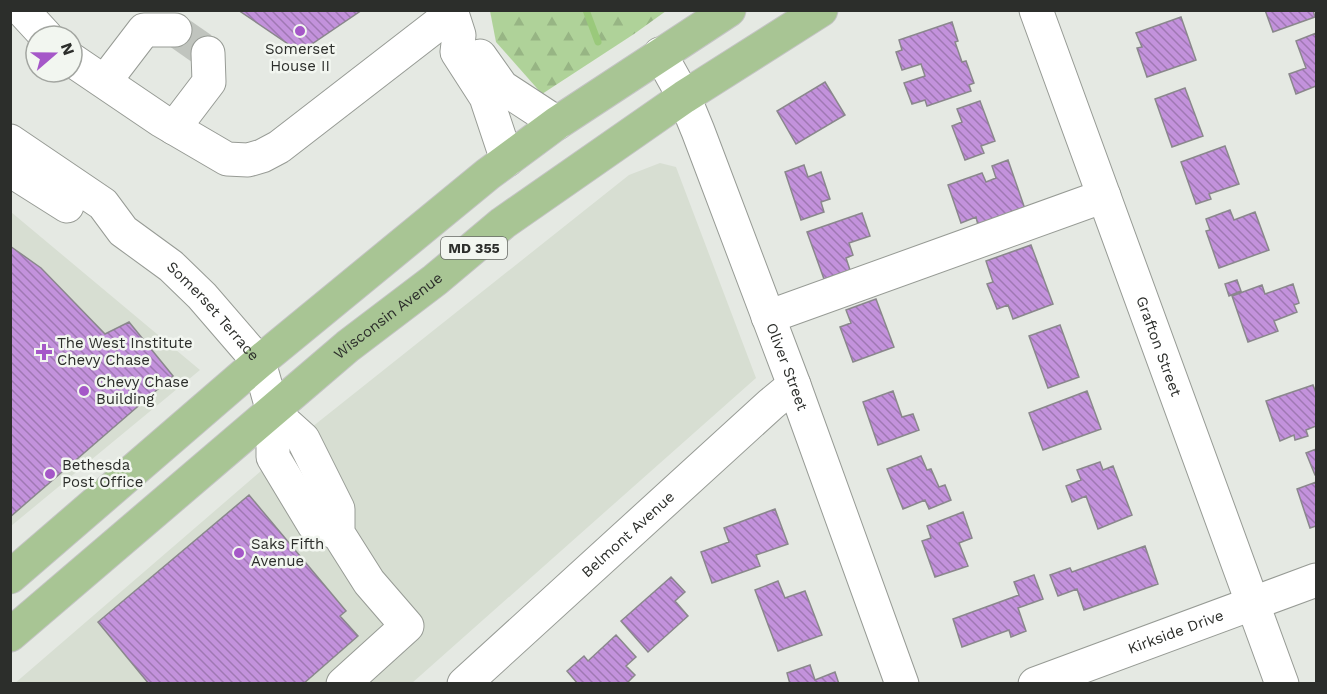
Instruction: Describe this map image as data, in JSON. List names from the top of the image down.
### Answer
{
  "streets": {
    "main road": ["MD 355", "Wisconsin Avenue"],
    "street": [
      "Somerset Terrace",
      "Grafton Street",
      "Oliver Street",
      "Belmont Avenue",
      "Kirkside Drive"
    ]
  },
  "crossings": [
    ["MD 355", "Somerset Terrace"],
    ["MD 355", "Oliver Street"],
    ["Somerset Terrace", "Wisconsin Avenue"],
    ["Wisconsin Avenue", "Oliver Street"],
    ["Grafton Street", "Kirkside Drive"],
    ["Oliver Street", "Belmont Avenue"]
  ],
  "places": {
    "other": [
      "Somerset House II",
      "Chevy Chase Building",
      "Bethesda Post Office",
      "Saks Fifth Avenue"
    ],
    "health": ["The West Institute Chevy Chase"]
  },
  "north": "right"
}
